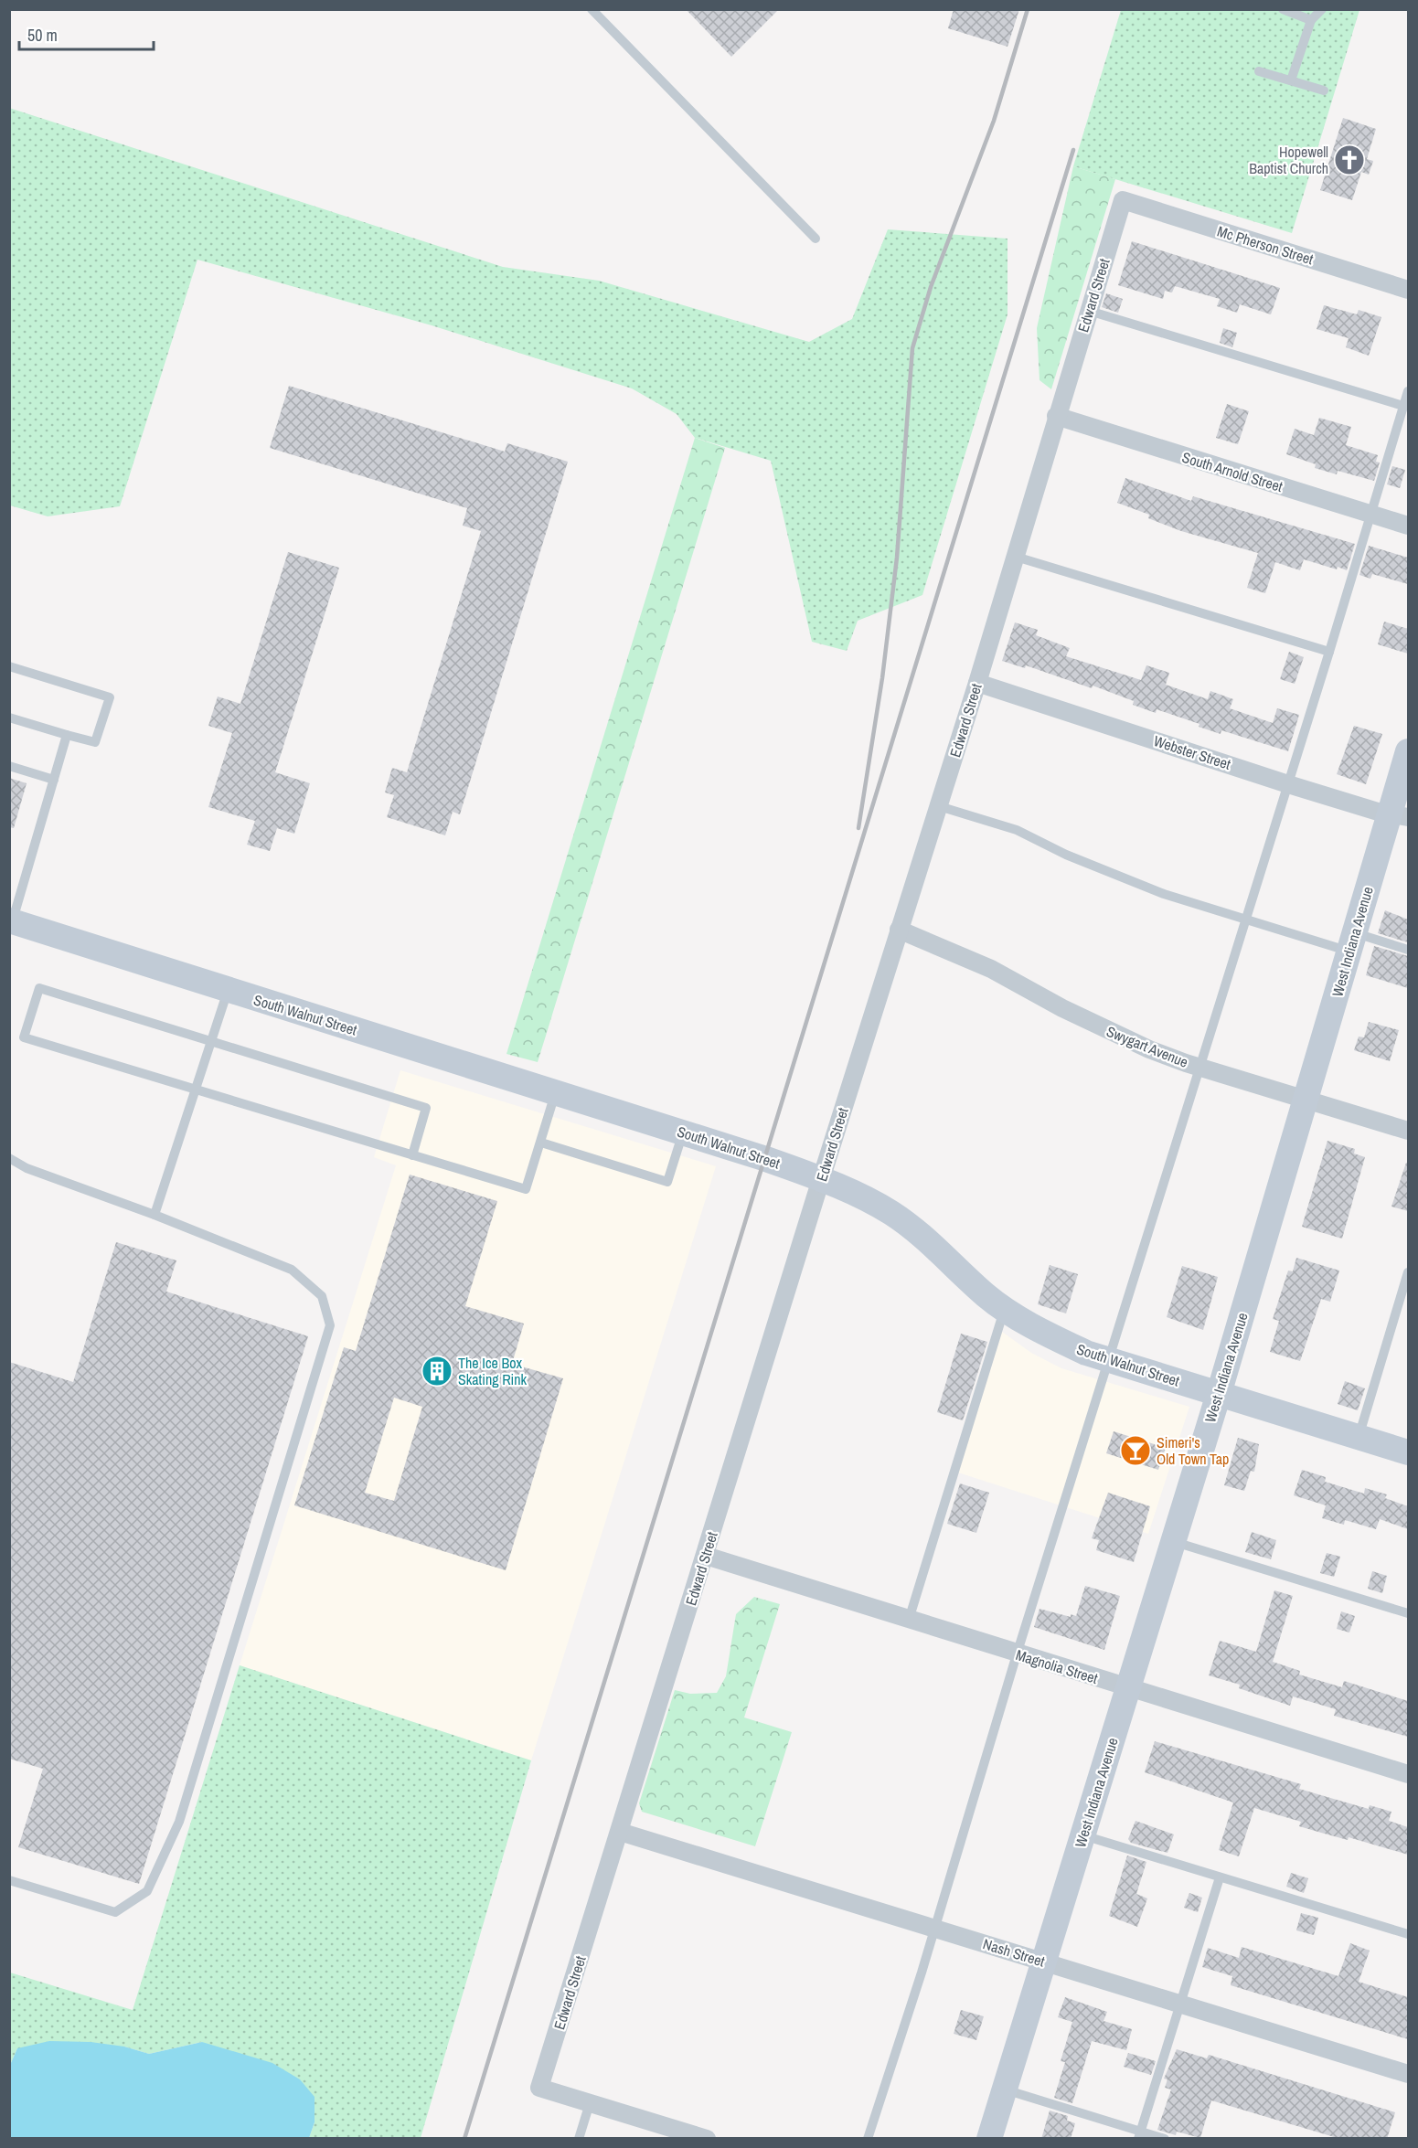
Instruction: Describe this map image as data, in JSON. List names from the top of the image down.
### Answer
{
  "streets": {
    "street": [
      "Mc Pherson Street",
      "Edward Street",
      "South Arnold Street",
      "Webster Street",
      "West Indiana Avenue",
      "South Walnut Street",
      "Swygart Avenue",
      "Magnolia Street",
      "Nash Street"
    ]
  },
  "crossings": [
    ["Mc Pherson Street", "Edward Street"],
    ["Edward Street", "South Arnold Street"],
    ["Edward Street", "Webster Street"],
    ["Edward Street", "South Walnut Street"],
    ["Edward Street", "Swygart Avenue"],
    ["Edward Street", "Magnolia Street"],
    ["Edward Street", "Nash Street"],
    ["Webster Street", "West Indiana Avenue"],
    ["West Indiana Avenue", "South Walnut Street"],
    ["West Indiana Avenue", "Swygart Avenue"],
    ["West Indiana Avenue", "Magnolia Street"],
    ["West Indiana Avenue", "Nash Street"]
  ],
  "places": {
    "church": ["Hopewell Baptist Church"],
    "building": ["The Ice Box Skating Rink"],
    "bar": ["Simeri's Old Town Tap"]
  },
  "scale_bar": "50 m"
}
